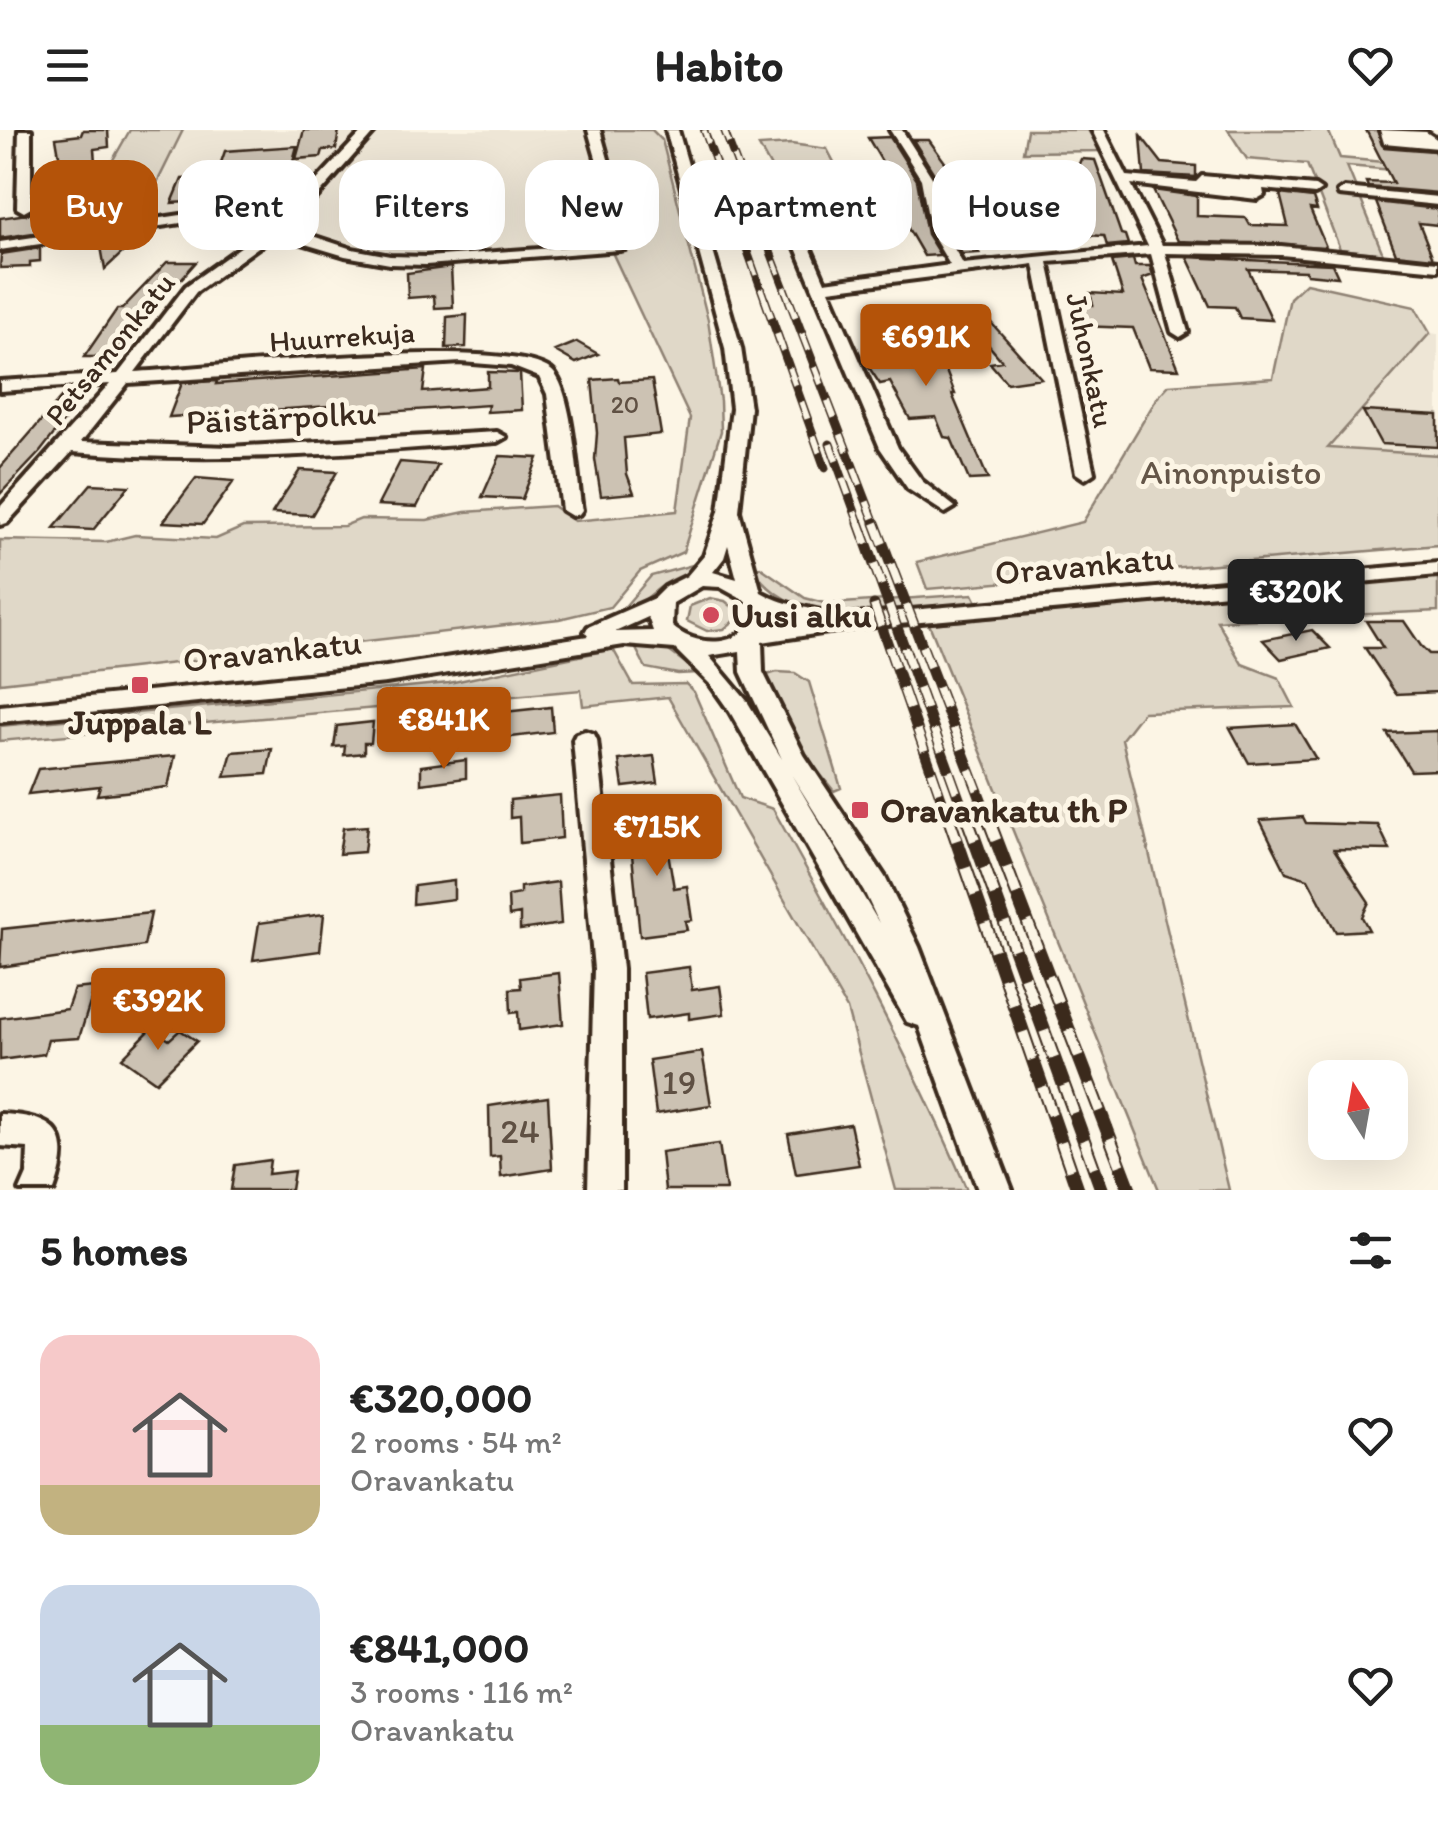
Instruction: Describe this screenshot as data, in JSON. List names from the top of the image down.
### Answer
{
  "streets": {
    "street": [
      "Huurrekuja",
      "Petsamonkatu",
      "Juhonkatu",
      "Päistärpolku",
      "Oravankatu"
    ]
  },
  "crossings": [
    ["Huurrekuja", "Petsamonkatu"],
    ["Petsamonkatu", "Päistärpolku"]
  ],
  "parks": ["Ainonpuisto"],
  "places": {
    "other": ["Uusi alku"],
    "transit": ["Juppala L", "Oravankatu th P"]
  },
  "house_numbers": ["20", "19", "24"],
  "north": "top",
  "page": {
    "header": "Habito",
    "chip": [
      "Buy",
      "Rent",
      "Filters",
      "New",
      "Apartment",
      "House"
    ],
    "price": [
      "€691K",
      "€320K",
      "€841K",
      "€715K",
      "€392K"
    ],
    "heading": "5 homes",
    "list": [
      {
        "name": "€320,000",
        "note": "2 rooms · 54 m² · Oravankatu"
      },
      {
        "name": "€841,000",
        "note": "3 rooms · 116 m² · Oravankatu"
      }
    ]
  }
}
